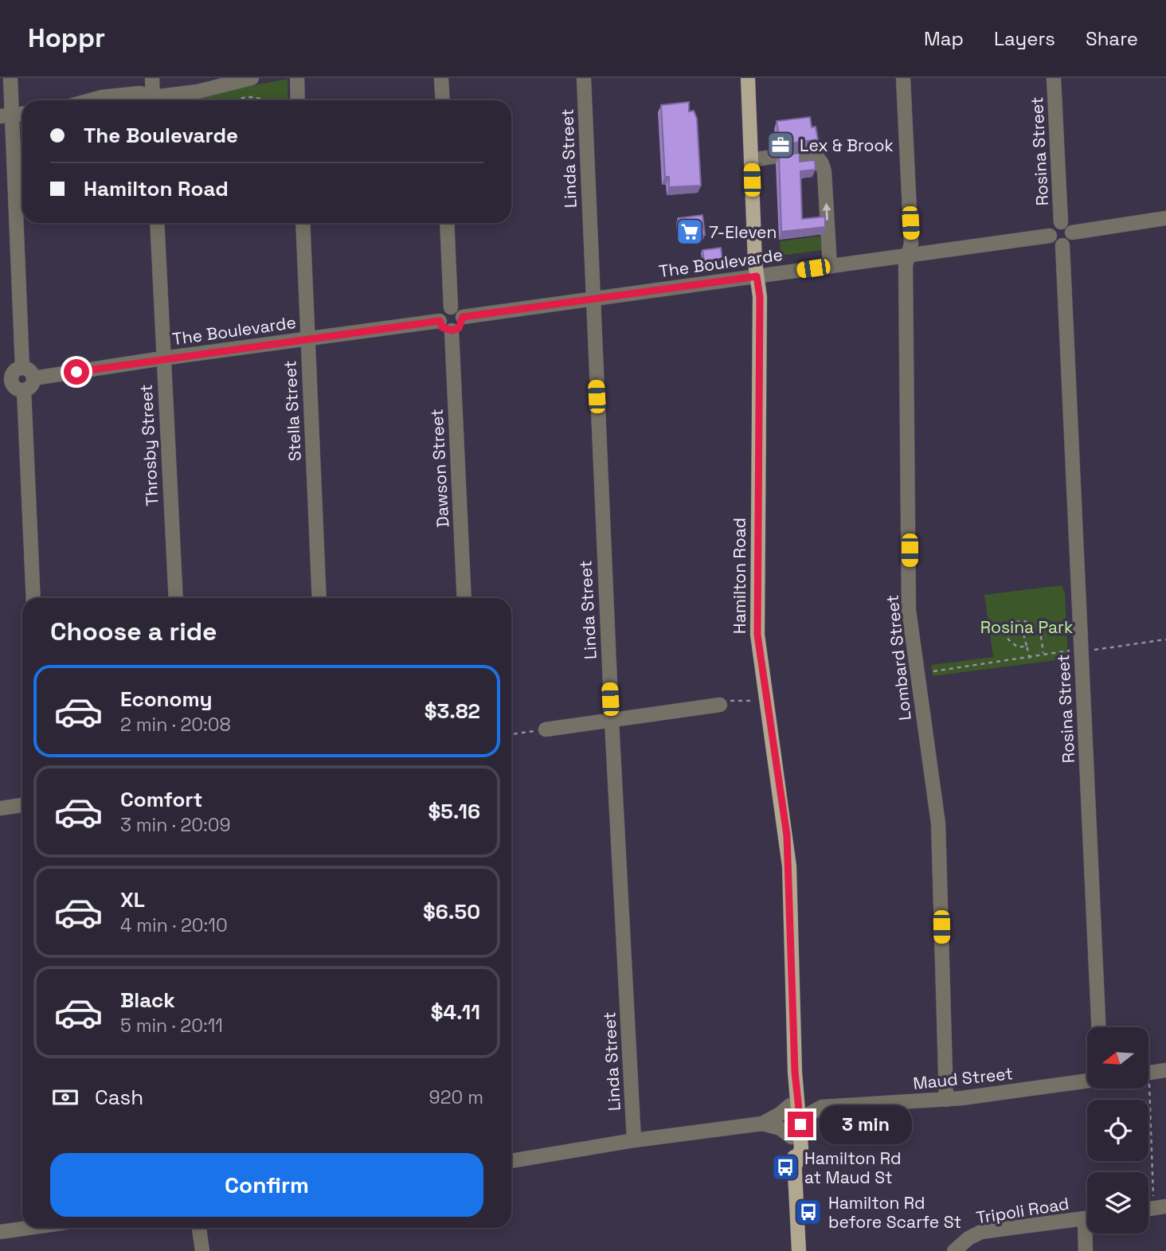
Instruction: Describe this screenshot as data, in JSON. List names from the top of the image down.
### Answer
{
  "streets": {
    "main road": ["Hamilton Road"],
    "street": [
      "Rosina Street",
      "Linda Street",
      "The Boulevarde",
      "Stella Street",
      "Throsby Street",
      "Dawson Street",
      "Lombard Street",
      "Maud Street",
      "Tripoli Road"
    ]
  },
  "crossings": [
    ["Rosina Street", "The Boulevarde"],
    ["Linda Street", "The Boulevarde"],
    ["The Boulevarde", "Stella Street"],
    ["The Boulevarde", "Throsby Street"],
    ["The Boulevarde", "Dawson Street"],
    ["The Boulevarde", "Hamilton Road"],
    ["The Boulevarde", "Lombard Street"],
    ["Lombard Street", "Maud Street"]
  ],
  "parks": ["Rosina Park"],
  "places": {
    "office": ["Lex & Brook"],
    "supermarket": ["7-Eleven"],
    "bus stop": ["Hamilton Rd at Maud St", "Hamilton Rd before Scarfe St"]
  },
  "north": "left",
  "page": {
    "header": "Hoppr",
    "nav": ["Map", "Layers", "Share"],
    "banner": ["The Boulevarde", "Hamilton Road"],
    "heading": "Choose a ride",
    "list": [
      {
        "name": "Economy",
        "note": "2 min · 20:08",
        "value": "$3.82"
      },
      {
        "name": "Comfort",
        "note": "3 min · 20:09",
        "value": "$5.16"
      },
      {
        "name": "XL",
        "note": "4 min · 20:10",
        "value": "$6.50"
      },
      {
        "name": "Black",
        "note": "5 min · 20:11",
        "value": "$4.11"
      }
    ],
    "pay": ["Cash", "920 m"],
    "bubble": "3 min",
    "buttons": "Confirm"
  }
}
